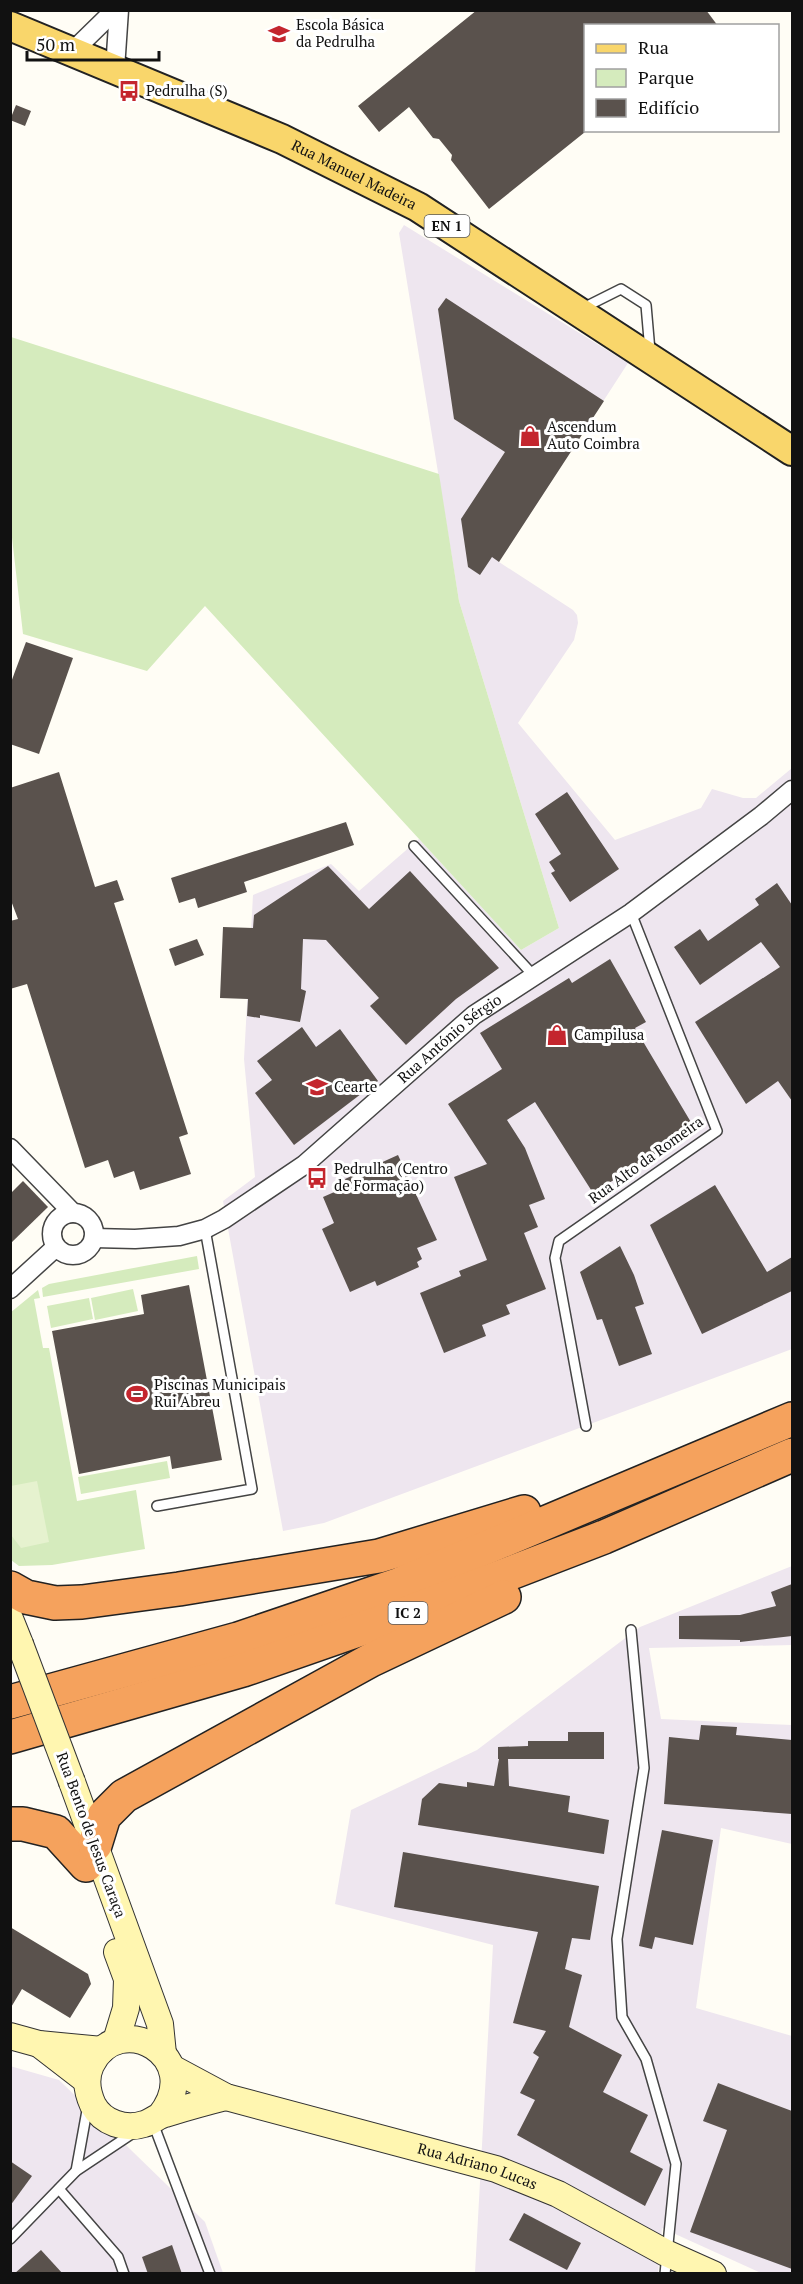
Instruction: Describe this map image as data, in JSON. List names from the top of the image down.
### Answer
{
  "streets": {
    "highway": ["IC 2"],
    "main road": [
      "Rua Manuel Madeira",
      "EN 1",
      "Rua Bento de Jesus Caraça",
      "Rua Adriano Lucas"
    ],
    "street": ["Rua António Sérgio"],
    "lane": ["Rua Alto da Romeira"]
  },
  "crossings": [
    ["Rua António Sérgio", "Rua Alto da Romeira"],
    ["Rua Bento de Jesus Caraça", "Rua Adriano Lucas"]
  ],
  "places": {
    "school or university": ["Escola Básica da Pedrulha", "Cearte"],
    "bus stop": ["Pedrulha (S)", "Pedrulha (Centro de Formação)"],
    "shop": ["Ascendum Auto Coimbra", "Campilusa"],
    "sports": ["Piscinas Municipais Rui Abreu"]
  },
  "legend": ["Rua", "Parque", "Edifício"],
  "scale_bar": "50 m"
}
